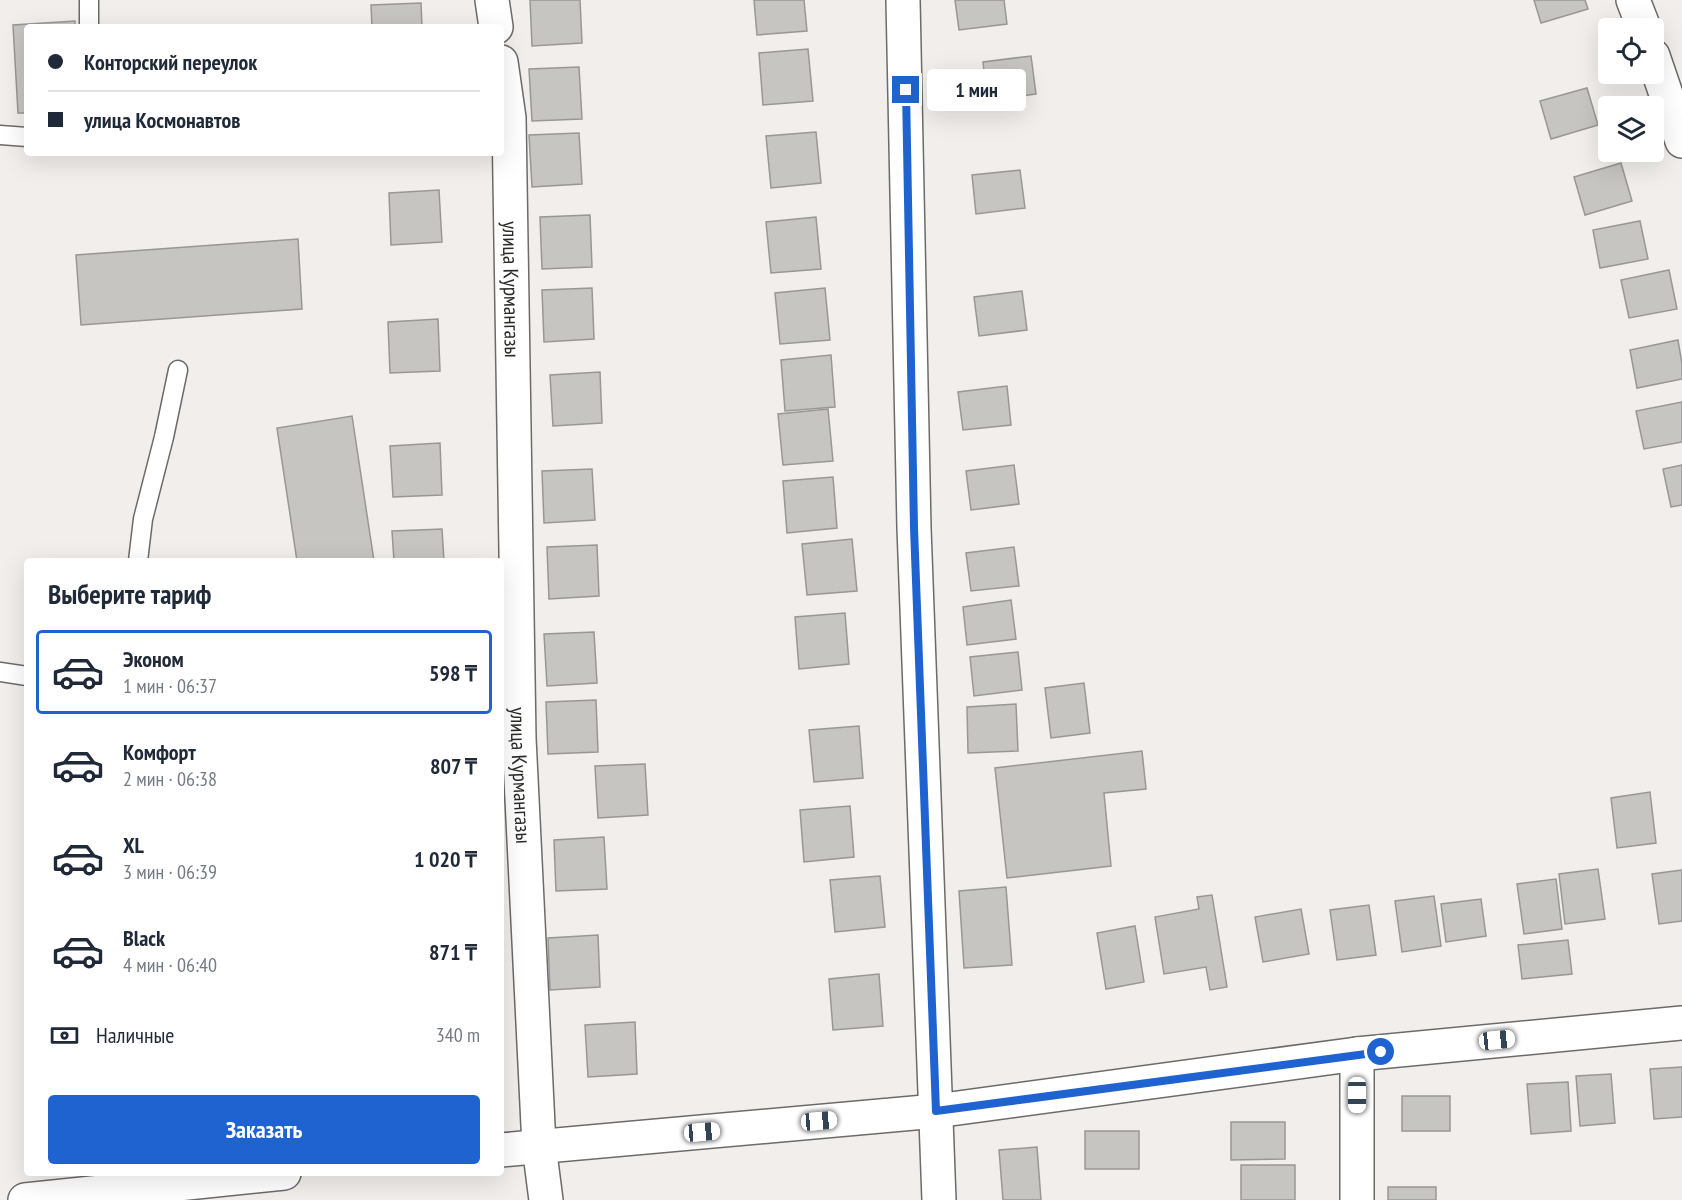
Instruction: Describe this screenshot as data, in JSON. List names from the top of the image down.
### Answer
{
  "streets": {
    "street": ["улица Курмангазы"]
  },
  "page": {
    "banner": ["Конторский переулок", "улица Космонавтов"],
    "bubble": "1 мин",
    "heading": "Выберите тариф",
    "list": [
      {
        "name": "Эконом",
        "note": "1 мин · 06:37",
        "value": "598 ₸"
      },
      {
        "name": "Комфорт",
        "note": "2 мин · 06:38",
        "value": "807 ₸"
      },
      {
        "name": "XL",
        "note": "3 мин · 06:39",
        "value": "1 020 ₸"
      },
      {
        "name": "Black",
        "note": "4 мин · 06:40",
        "value": "871 ₸"
      }
    ],
    "pay": ["Наличные", "340 m"],
    "buttons": "Заказать"
  }
}
